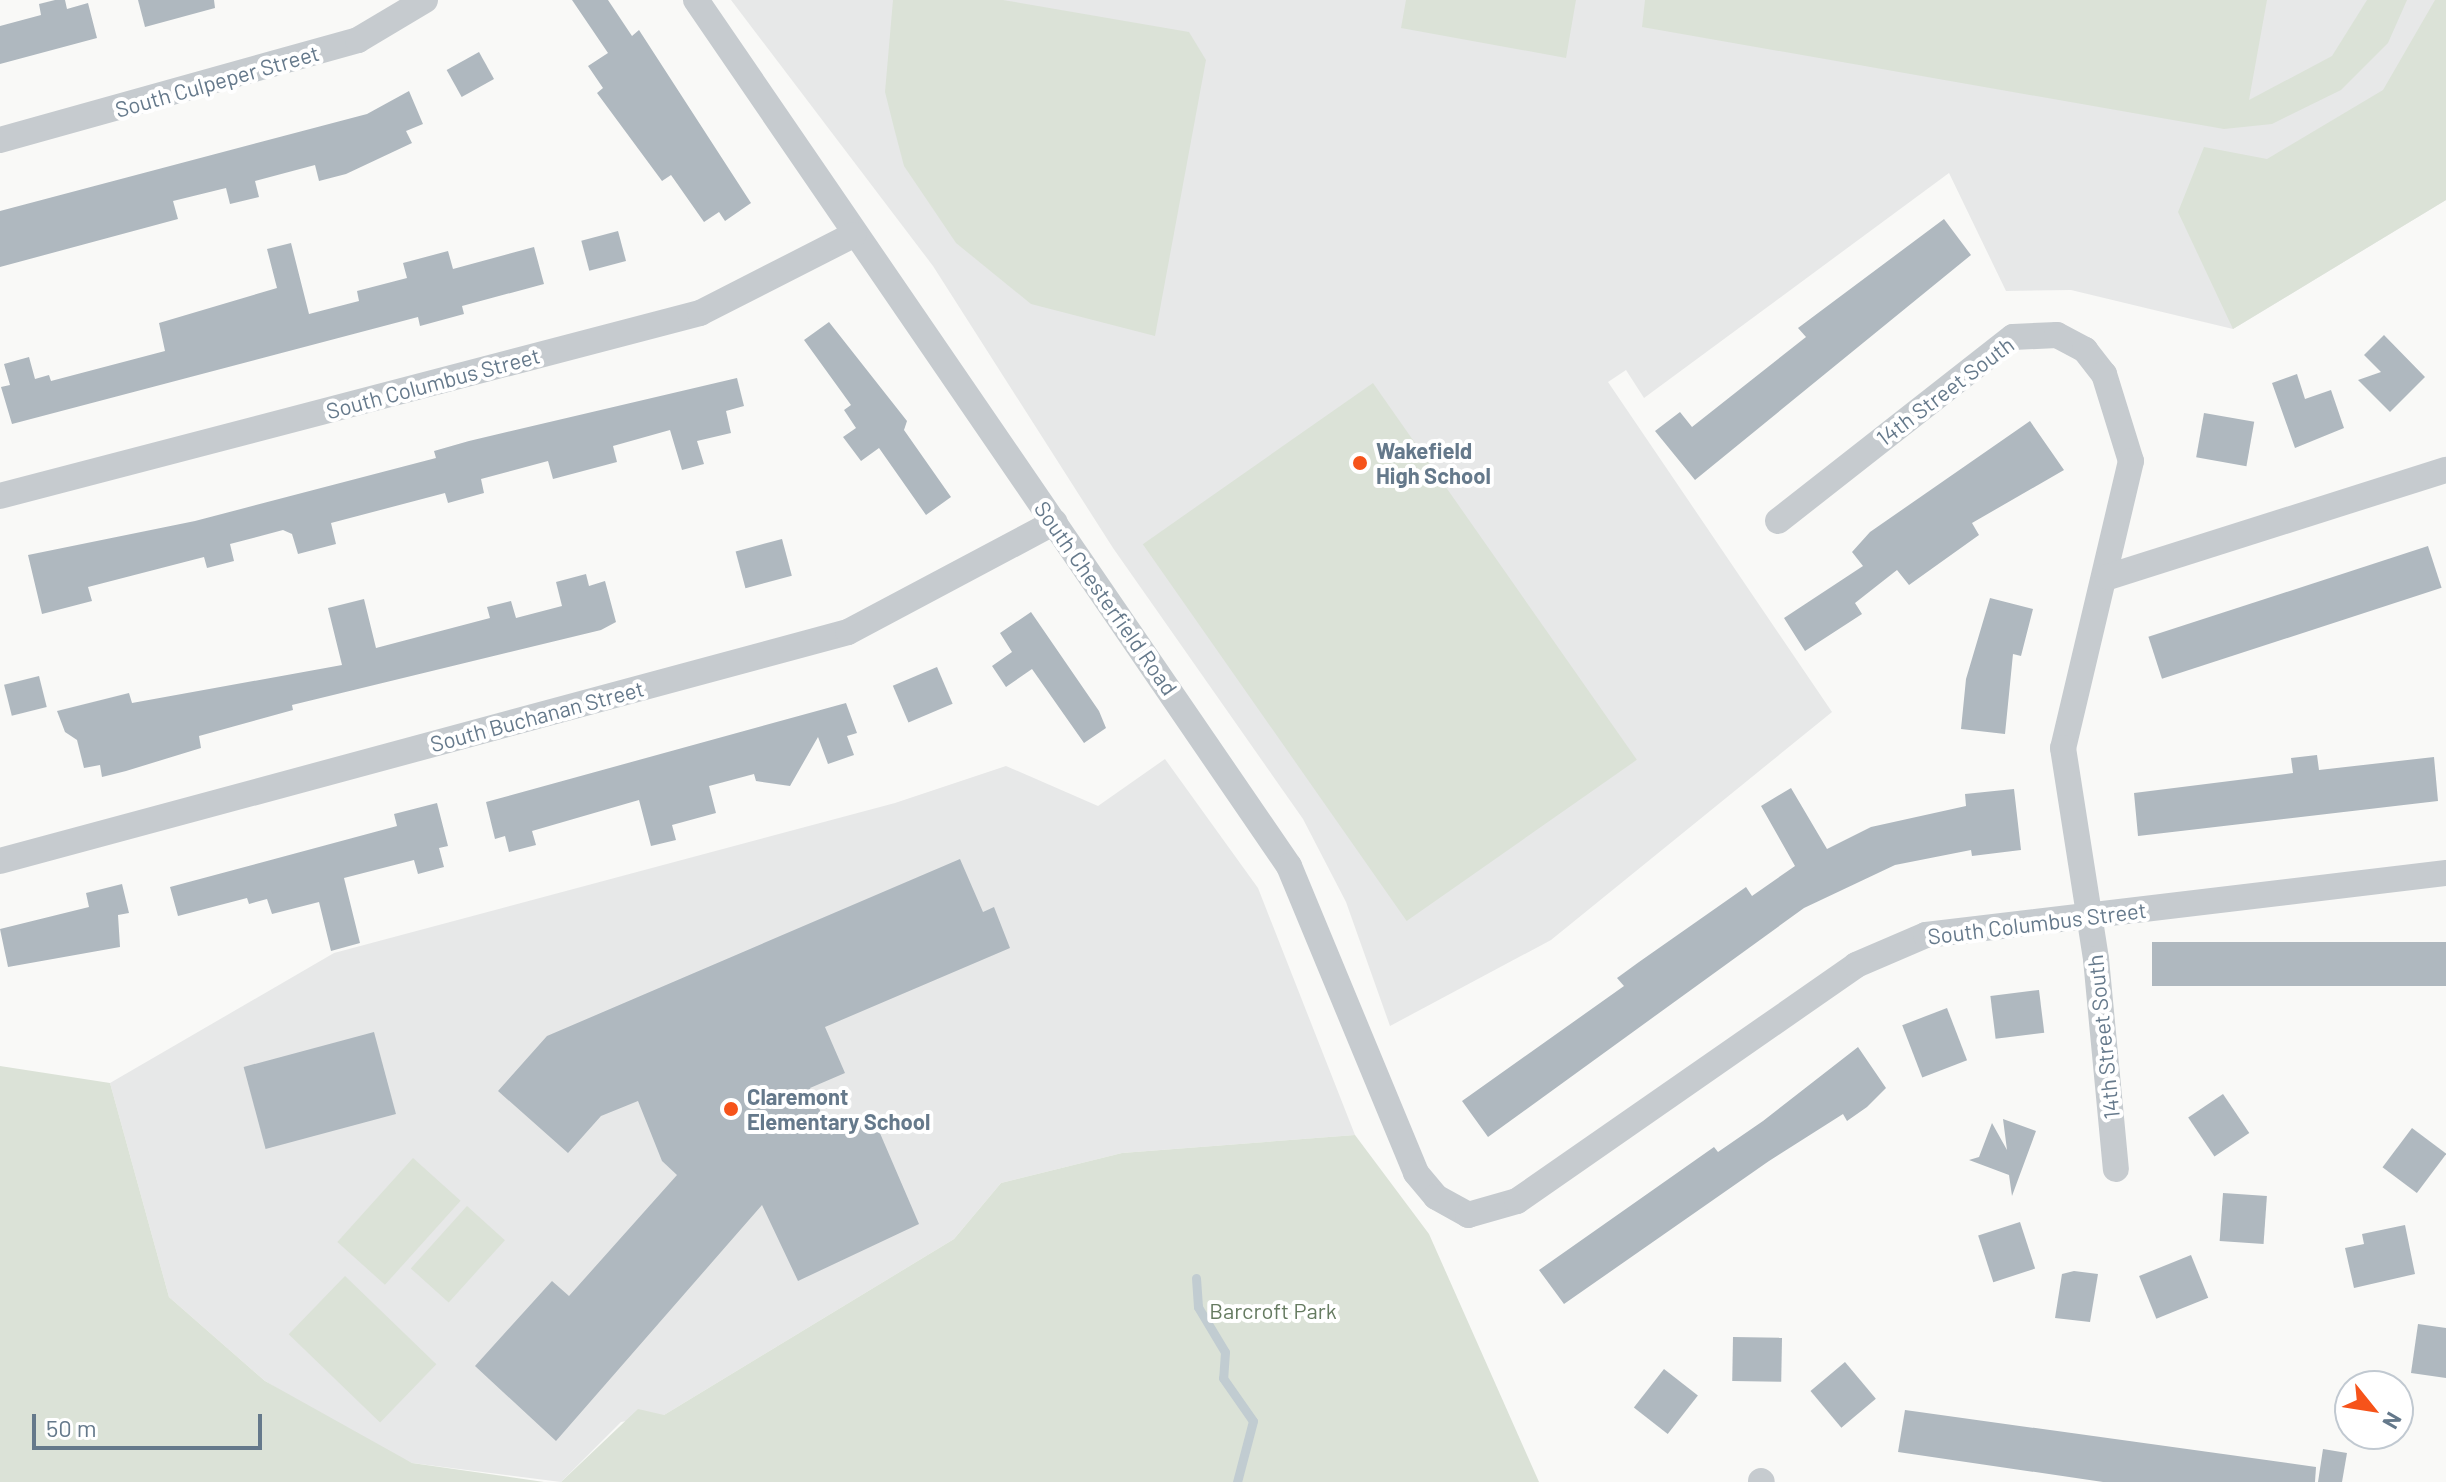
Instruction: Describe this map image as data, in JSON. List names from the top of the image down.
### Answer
{
  "streets": {
    "street": [
      "South Culpeper Street",
      "South Columbus Street",
      "14th Street South",
      "South Chesterfield Road",
      "South Buchanan Street"
    ]
  },
  "crossings": [
    ["South Columbus Street", "14th Street South"],
    ["South Columbus Street", "South Chesterfield Road"],
    ["South Chesterfield Road", "South Buchanan Street"]
  ],
  "parks": ["Barcroft Park"],
  "places": ["Wakefield High School", "Claremont Elementary School"],
  "scale_bar": "50 m",
  "north": "bottom right"
}
